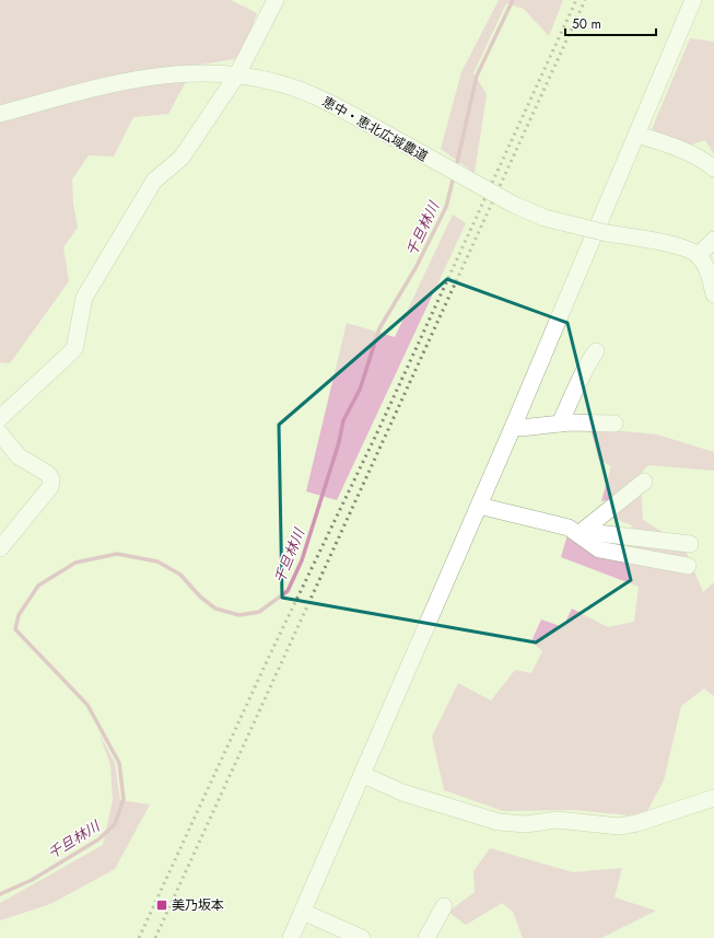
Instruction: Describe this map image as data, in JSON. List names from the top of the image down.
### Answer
{
  "streets": {
    "street": ["恵中・恵北広域農道"]
  },
  "water": ["千旦林川"],
  "places": {
    "transit": ["美乃坂本"]
  },
  "scale_bar": "50 m"
}
